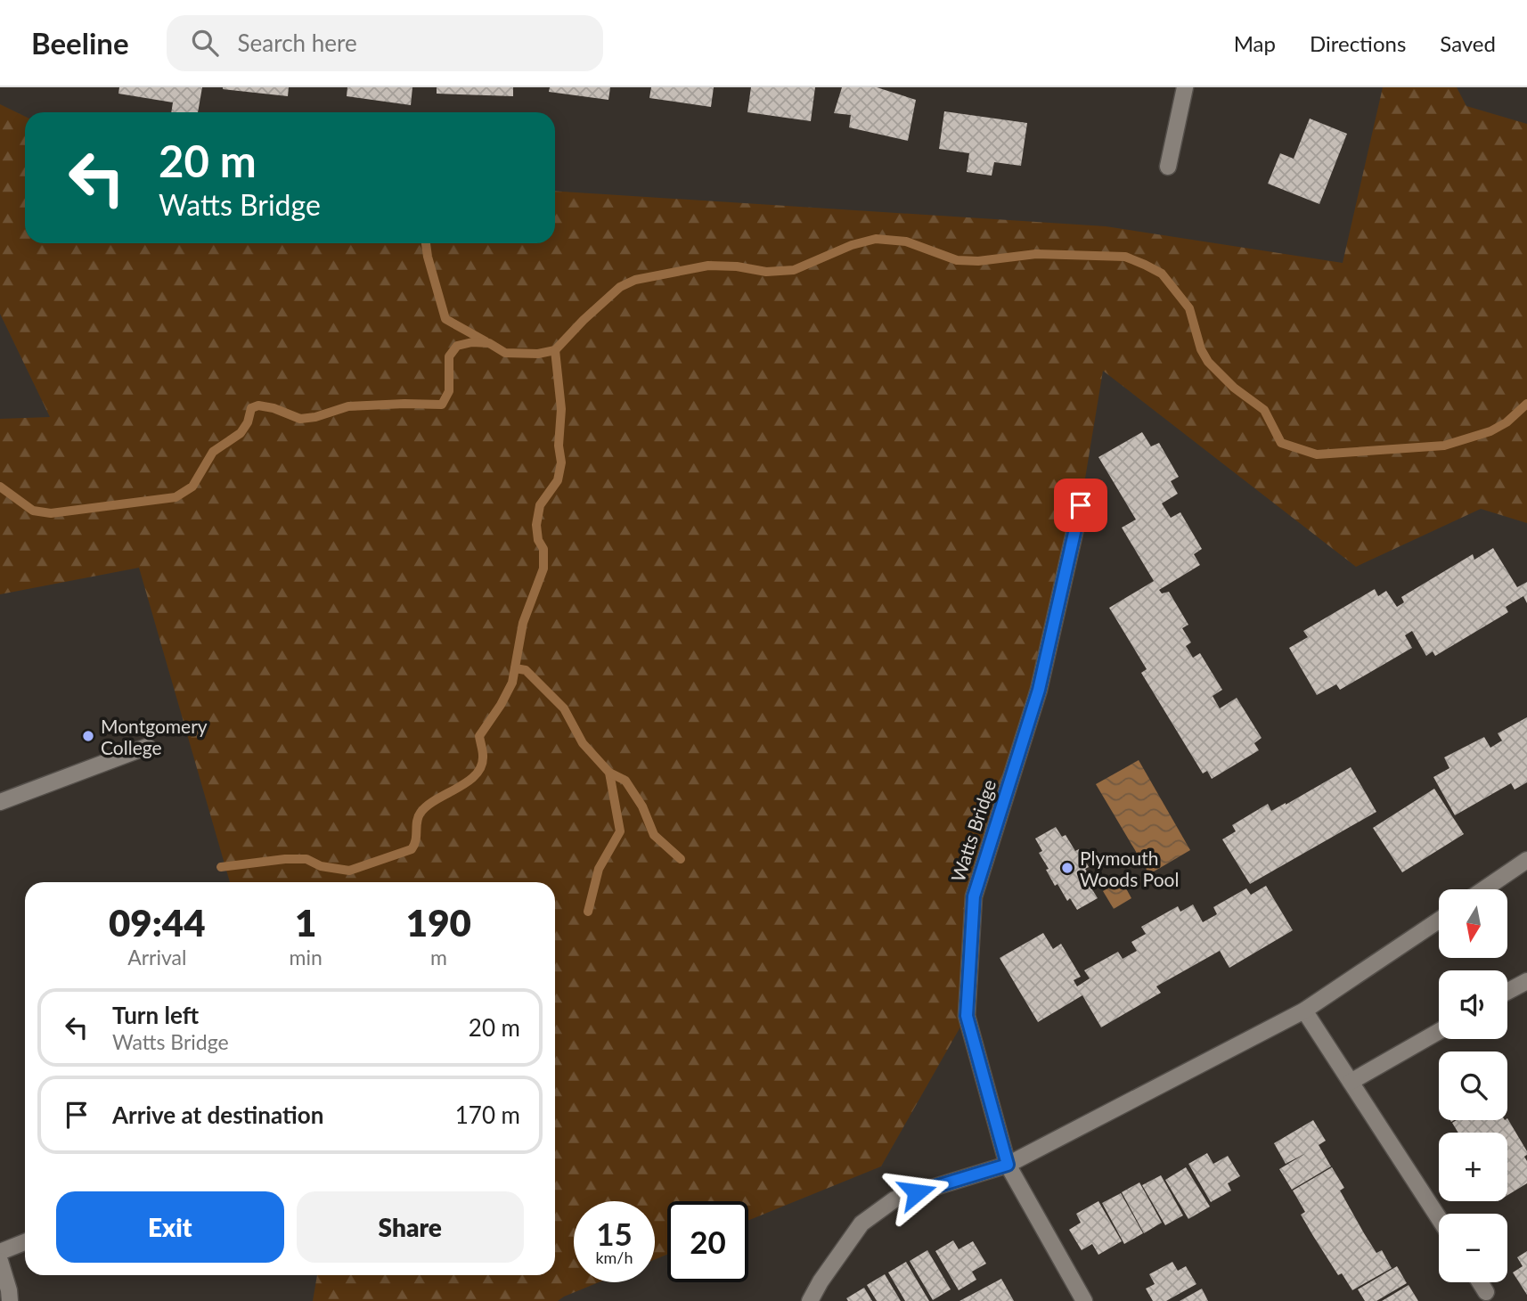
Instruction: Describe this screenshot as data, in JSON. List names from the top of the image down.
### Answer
{
  "streets": {
    "street": ["Watts Bridge"]
  },
  "places": ["Montgomery College", "Plymouth Woods Pool"],
  "north": "bottom",
  "page": {
    "header": "Beeline",
    "search": "Search here",
    "nav": ["Map", "Directions", "Saved"],
    "turn": ["20 m", "Watts Bridge"],
    "eta": [
      "09:44",
      "Arrival",
      "1",
      "min",
      "190",
      "m"
    ],
    "map_buttons": ["+", "−"],
    "list": [
      {
        "name": "Turn left",
        "note": "Watts Bridge",
        "value": "20 m"
      },
      {
        "name": "Arrive at destination",
        "value": "170 m"
      }
    ],
    "buttons": ["Exit", "Share"],
    "speed": "15 km/h",
    "limit": "20"
  }
}
